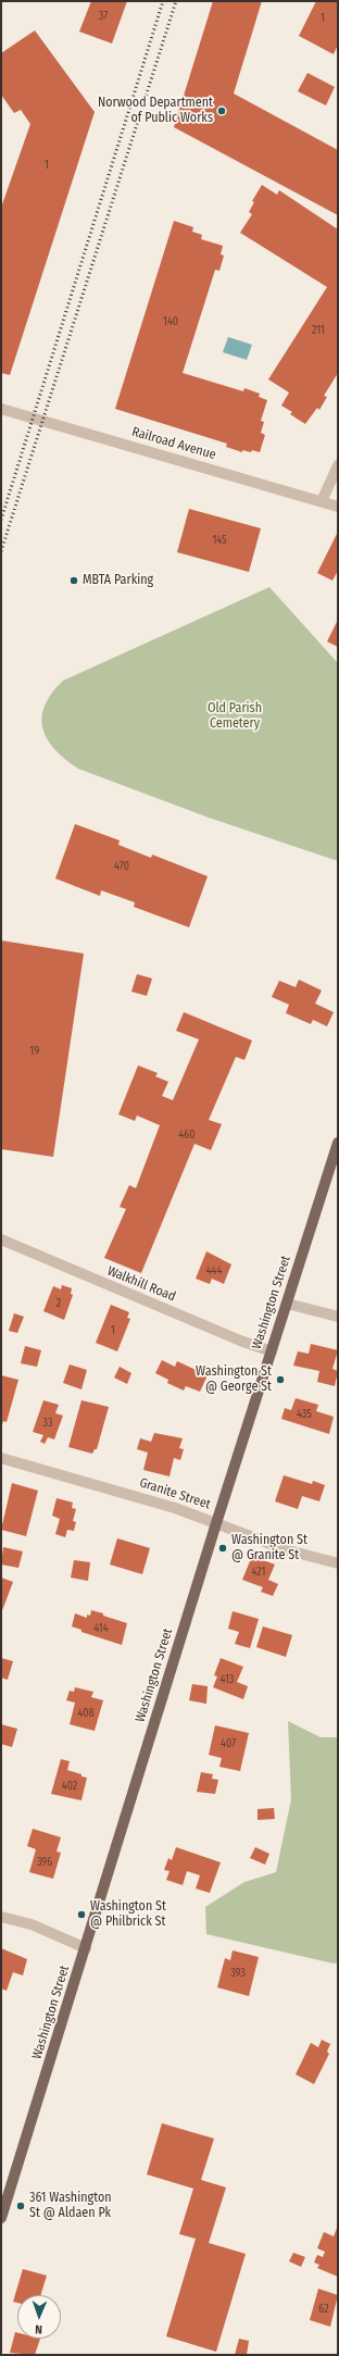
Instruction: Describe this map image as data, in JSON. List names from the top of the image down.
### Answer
{
  "streets": {
    "main road": ["Washington Street"],
    "street": ["Railroad Avenue", "Walkhill Road", "Granite Street"]
  },
  "crossings": [
    ["Walkhill Road", "Washington Street"],
    ["Washington Street", "Granite Street"]
  ],
  "parks": ["Old Parish Cemetery"],
  "places": [
    "Norwood Department of Public Works",
    "MBTA Parking",
    "Washington St @ George St",
    "Washington St @ Granite St",
    "Washington St @ Philbrick St",
    "361 Washington St @ Aldaen Pk"
  ],
  "house_numbers": [
    "37",
    "1",
    "1",
    "140",
    "211",
    "145",
    "470",
    "19",
    "460",
    "444",
    "2",
    "1",
    "435",
    "33",
    "421",
    "414",
    "413",
    "408",
    "407",
    "402",
    "396",
    "393",
    "62"
  ],
  "north": "bottom"
}
